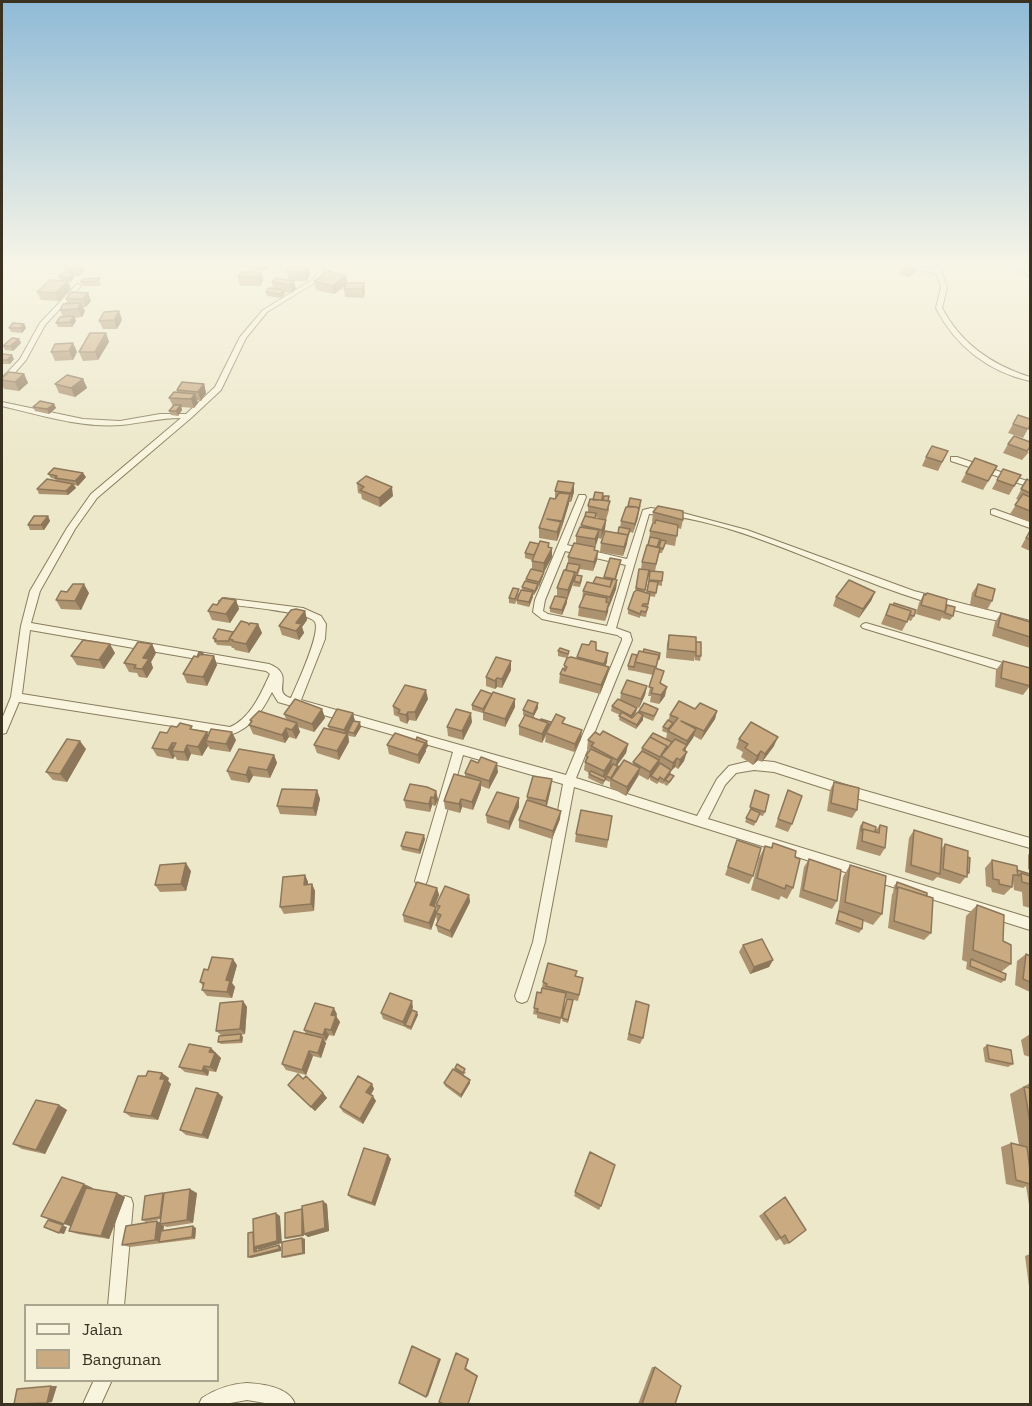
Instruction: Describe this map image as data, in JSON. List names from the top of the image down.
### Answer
{
  "legend": ["Jalan", "Bangunan"]
}
